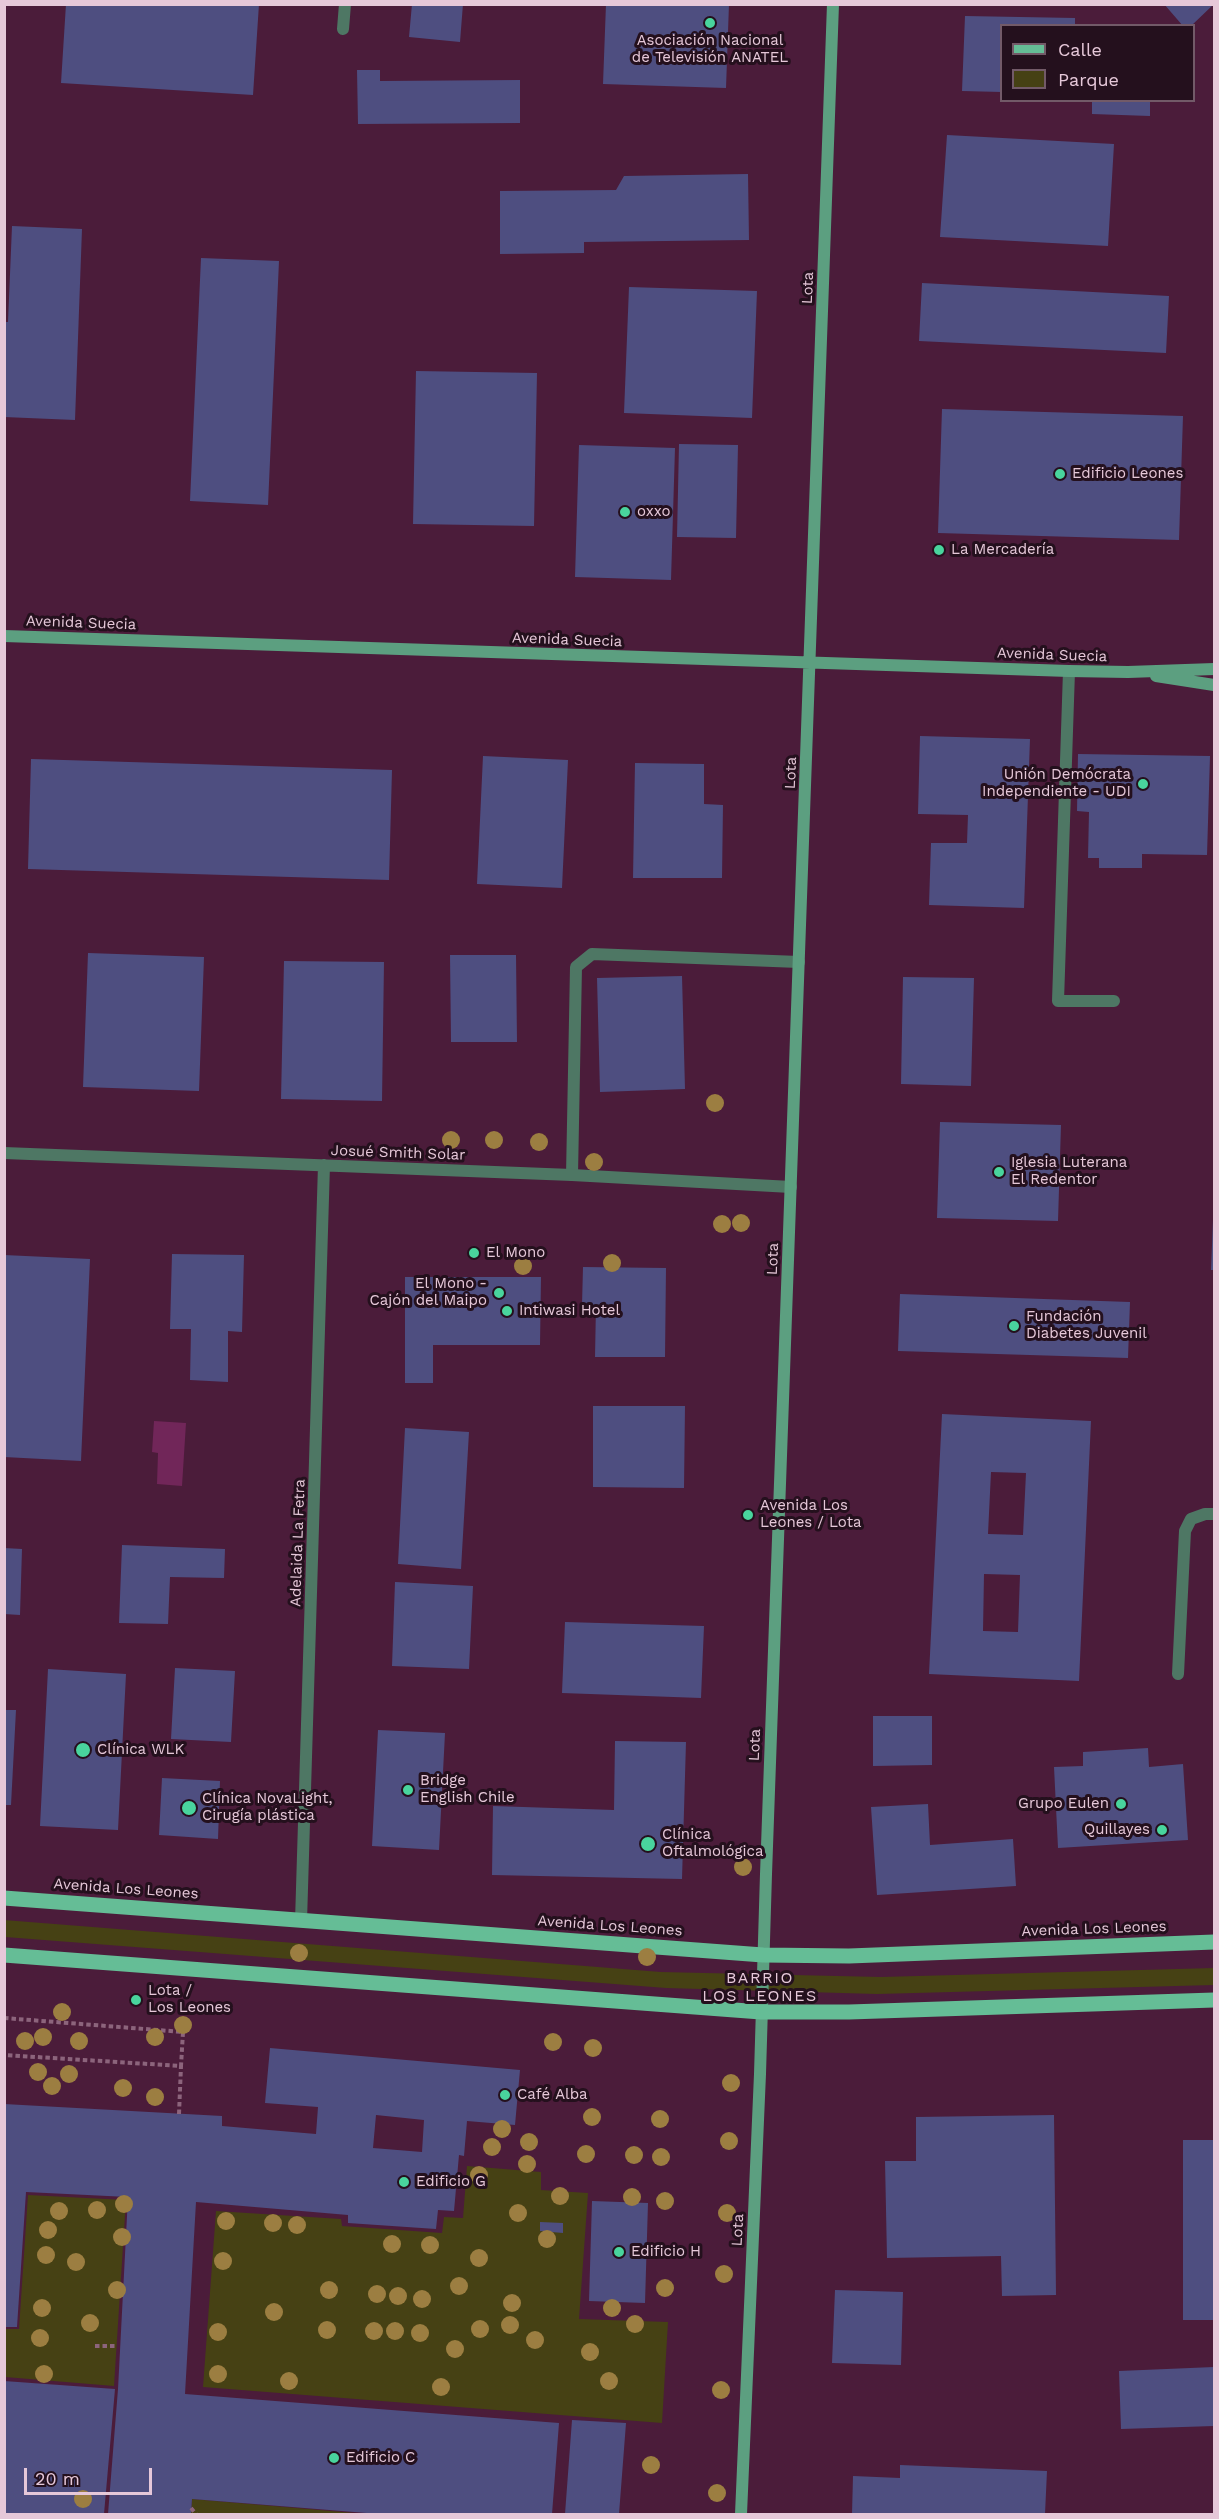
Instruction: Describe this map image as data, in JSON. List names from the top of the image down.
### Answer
{
  "streets": {
    "main road": ["Avenida Los Leones"],
    "street": [
      "Lota",
      "Avenida Suecia",
      "Josué Smith Solar",
      "Adelaida La Fetra"
    ]
  },
  "crossings": [
    ["Lota", "Avenida Suecia"],
    ["Lota", "Josué Smith Solar"],
    ["Lota", "Avenida Los Leones"],
    ["Josué Smith Solar", "Adelaida La Fetra"],
    ["Adelaida La Fetra", "Avenida Los Leones"]
  ],
  "districts": ["BARRIO LOS LEONES"],
  "places": [
    "Asociación Nacional de Televisión ANATEL",
    "Edificio Leones",
    "oxxo",
    "La Mercadería",
    "Unión Demócrata Independiente - UDI",
    "Iglesia Luterana El Redentor",
    "El Mono",
    "El Mono - Cajón del Maipo",
    "Intiwasi Hotel",
    "Fundación Diabetes Juvenil",
    "Avenida Los Leones / Lota",
    "Clínica WLK",
    "Bridge English Chile",
    "Grupo Eulen",
    "Clínica NovaLight, Cirugía plástica",
    "Quillayes",
    "Clínica Oftalmológica",
    "Lota / Los Leones",
    "Café Alba",
    "Edificio G",
    "Edificio H",
    "Edificio C"
  ],
  "legend": ["Calle", "Parque"],
  "scale_bar": "20 m"
}
